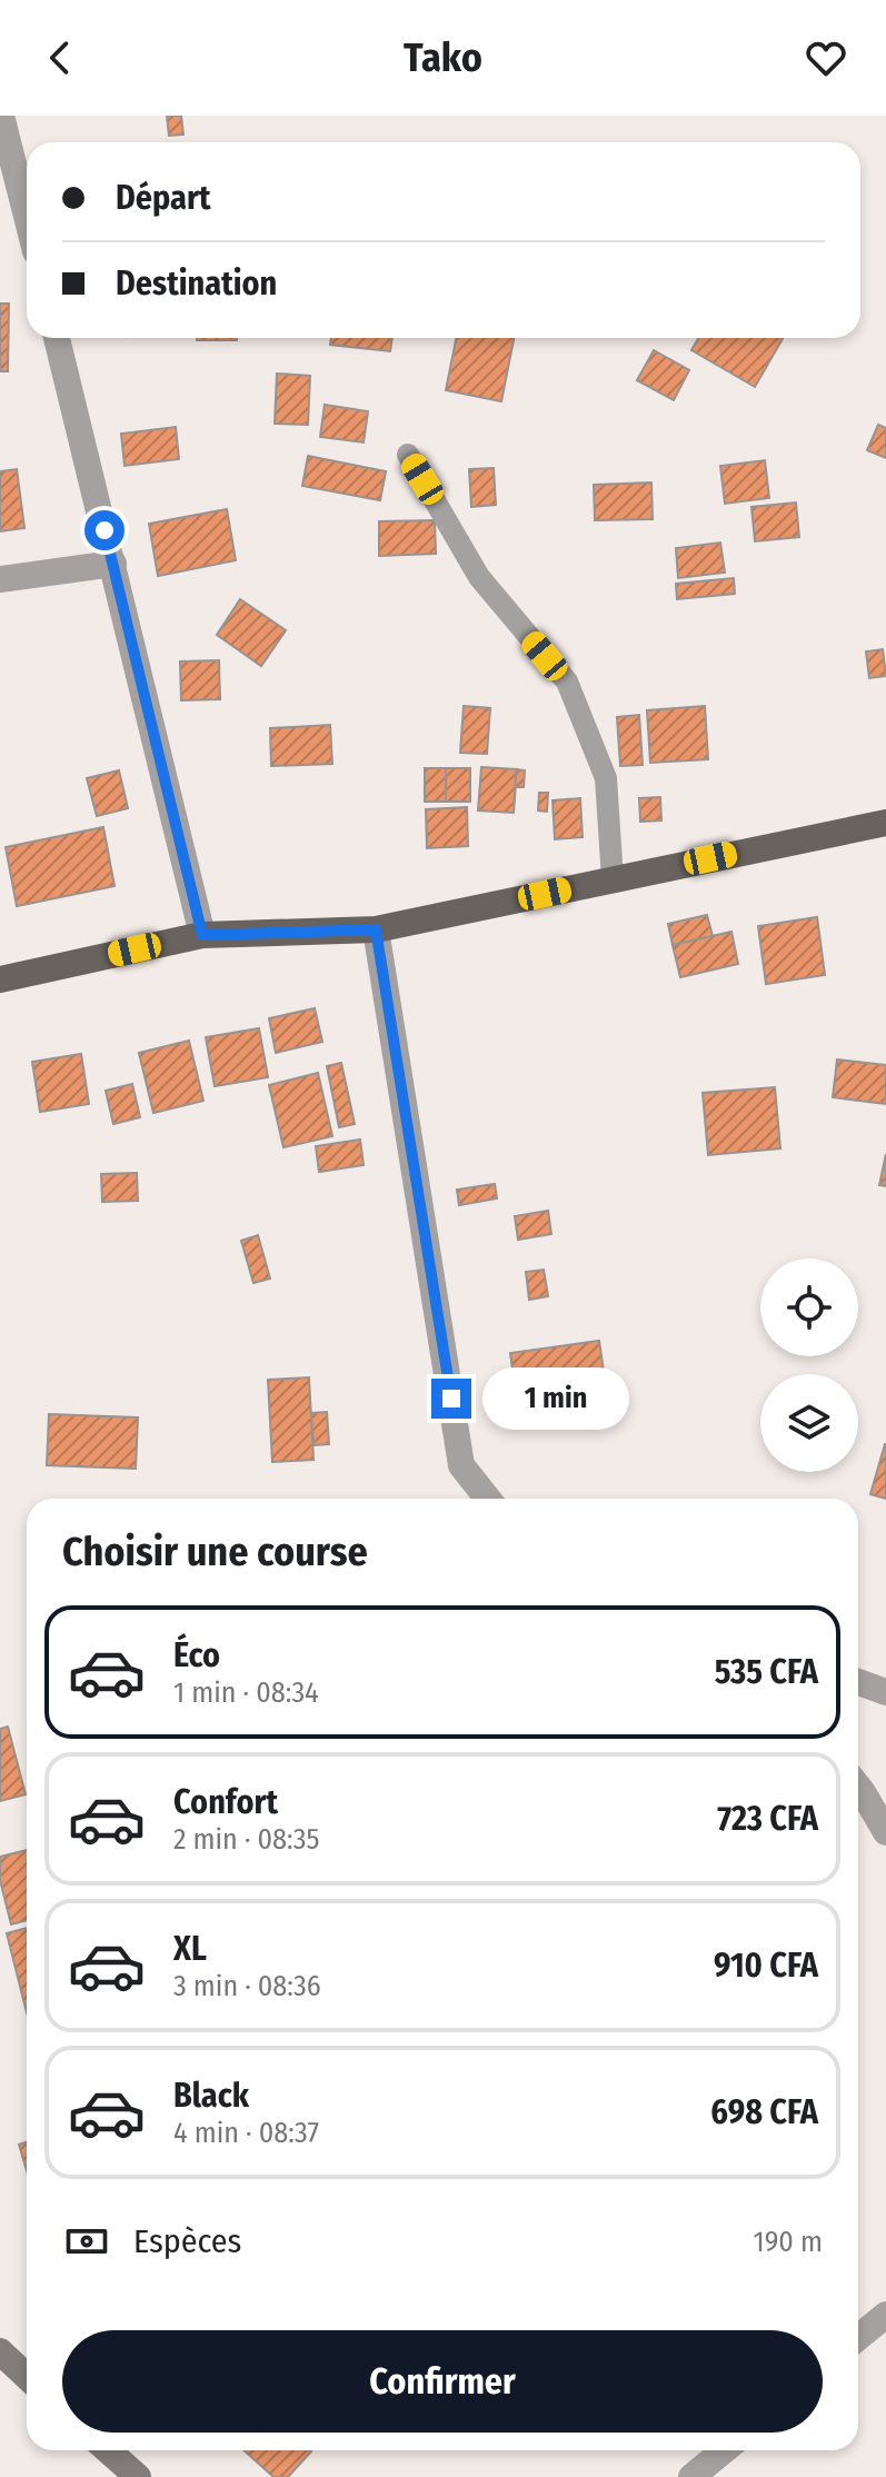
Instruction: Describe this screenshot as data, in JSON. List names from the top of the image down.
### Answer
{
  "page": {
    "header": "Tako",
    "banner": ["Départ", "Destination"],
    "bubble": "1 min",
    "heading": "Choisir une course",
    "list": [
      {
        "name": "Éco",
        "note": "1 min · 08:34",
        "value": "535 CFA"
      },
      {
        "name": "Confort",
        "note": "2 min · 08:35",
        "value": "723 CFA"
      },
      {
        "name": "XL",
        "note": "3 min · 08:36",
        "value": "910 CFA"
      },
      {
        "name": "Black",
        "note": "4 min · 08:37",
        "value": "698 CFA"
      }
    ],
    "pay": ["Espèces", "190 m"],
    "buttons": "Confirmer"
  }
}
